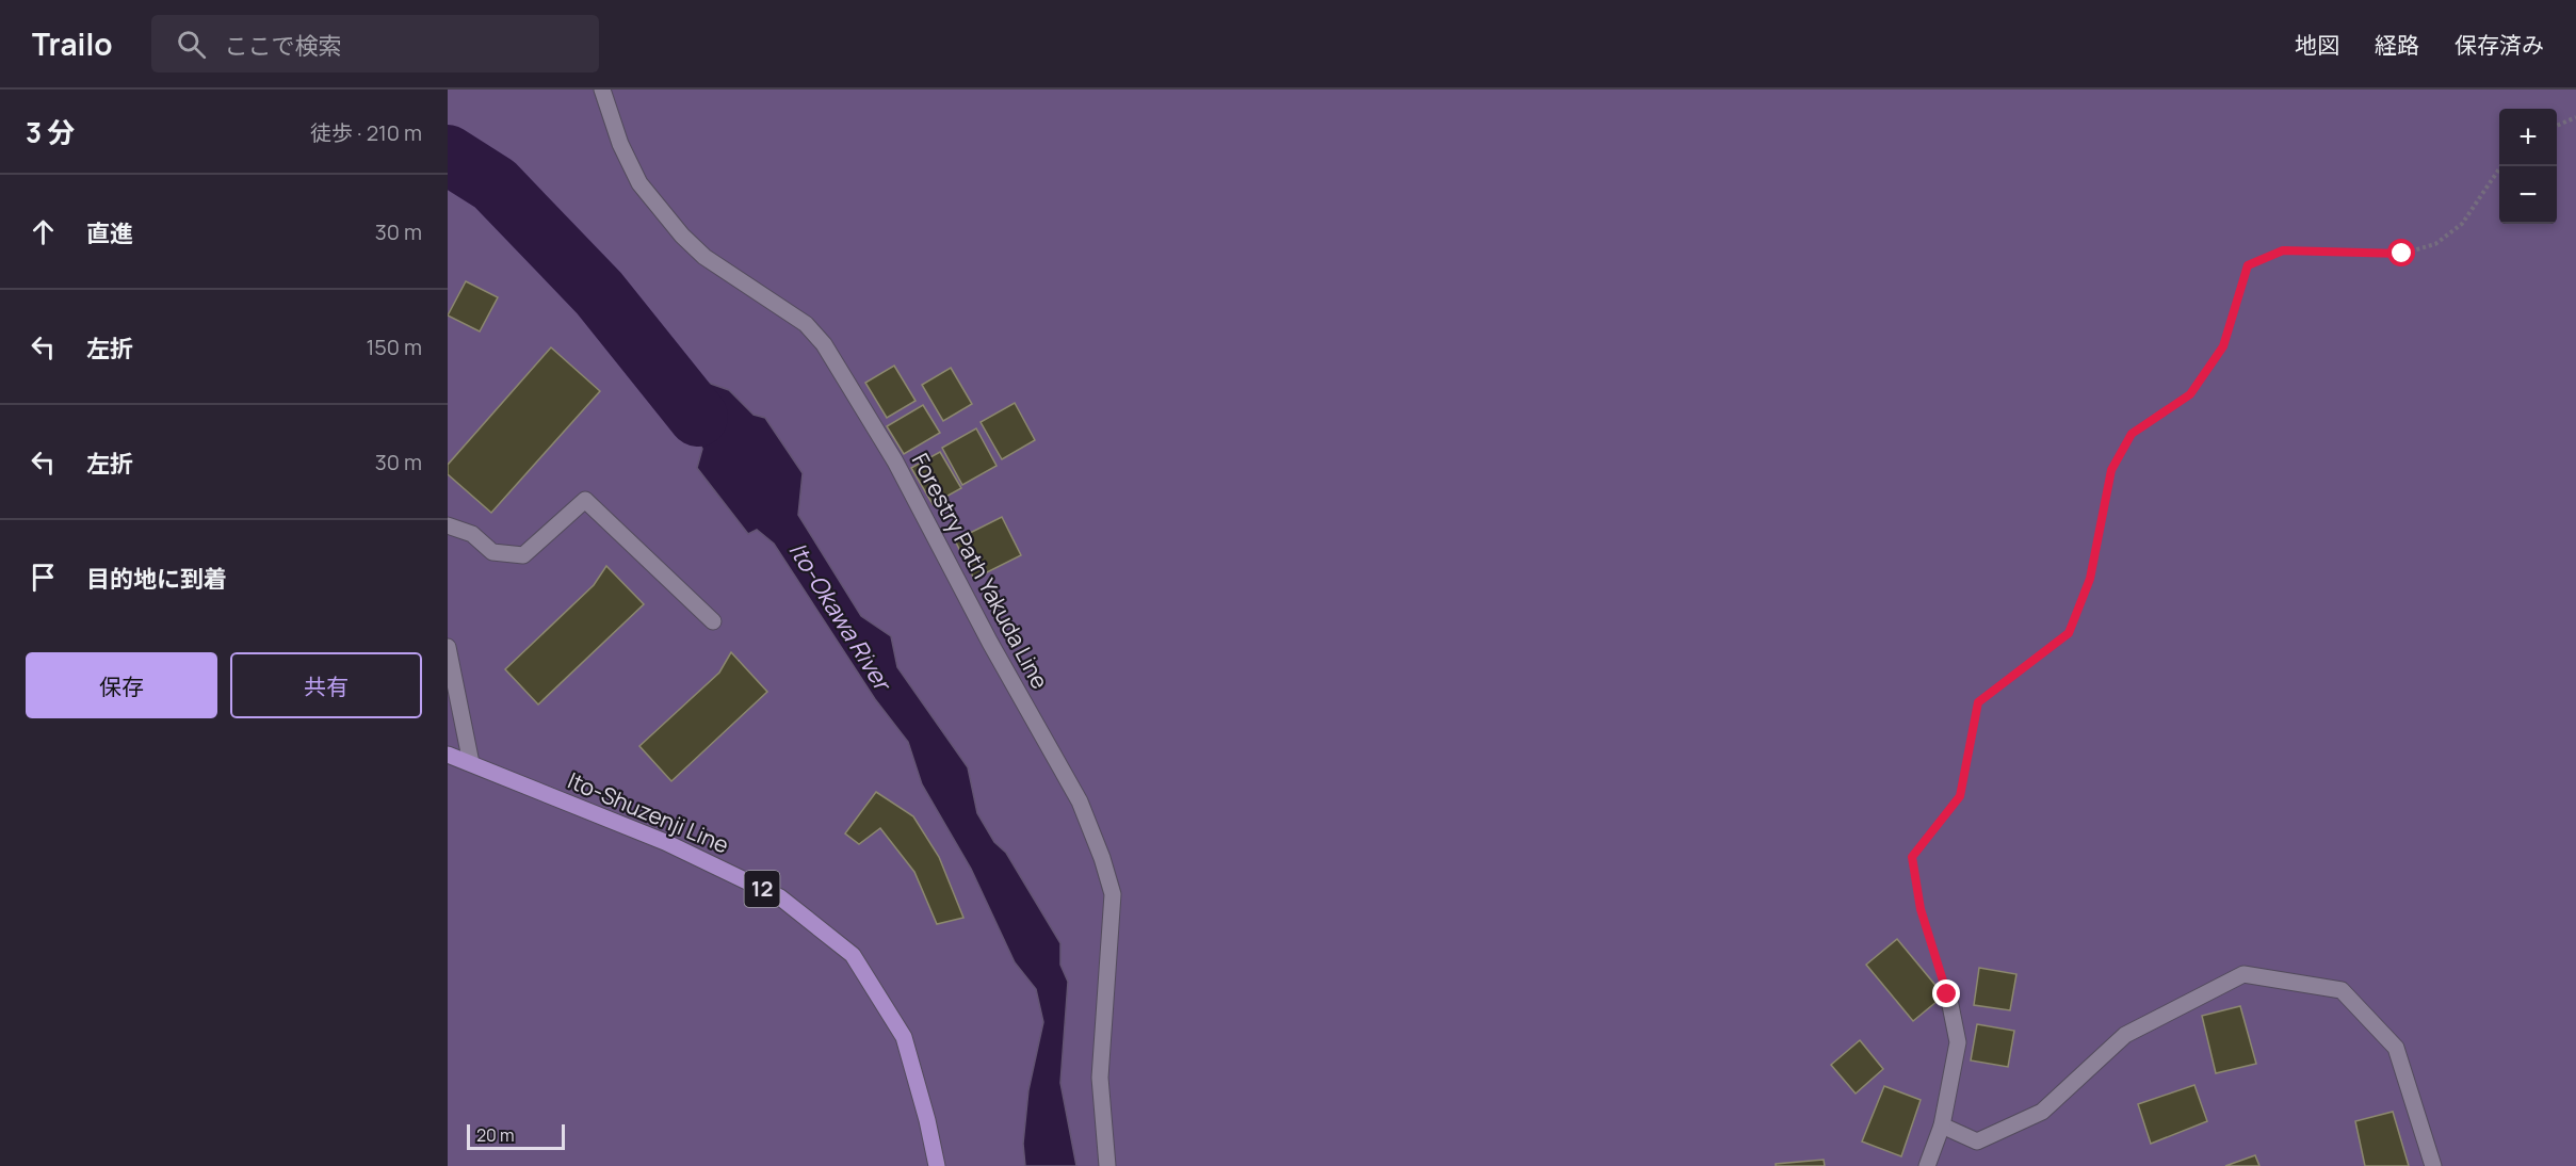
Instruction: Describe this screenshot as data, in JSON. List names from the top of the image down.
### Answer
{
  "streets": {
    "main road": ["Ito-Shuzenji Line", "12"],
    "street": ["Forestry Path Yakuda Line"]
  },
  "water": ["Ito-Okawa River"],
  "scale_bar": "20 m",
  "page": {
    "header": "Trailo",
    "search": "ここで検索",
    "nav": ["地図", "経路", "保存済み"],
    "heading": ["3 分", "徒歩 · 210 m"],
    "map_buttons": ["+", "−"],
    "list": [
      ["直進", "30 m"],
      ["左折", "150 m"],
      ["左折", "30 m"],
      "目的地に到着"
    ],
    "buttons": ["保存", "共有"],
    "scale": "20 m"
  }
}
